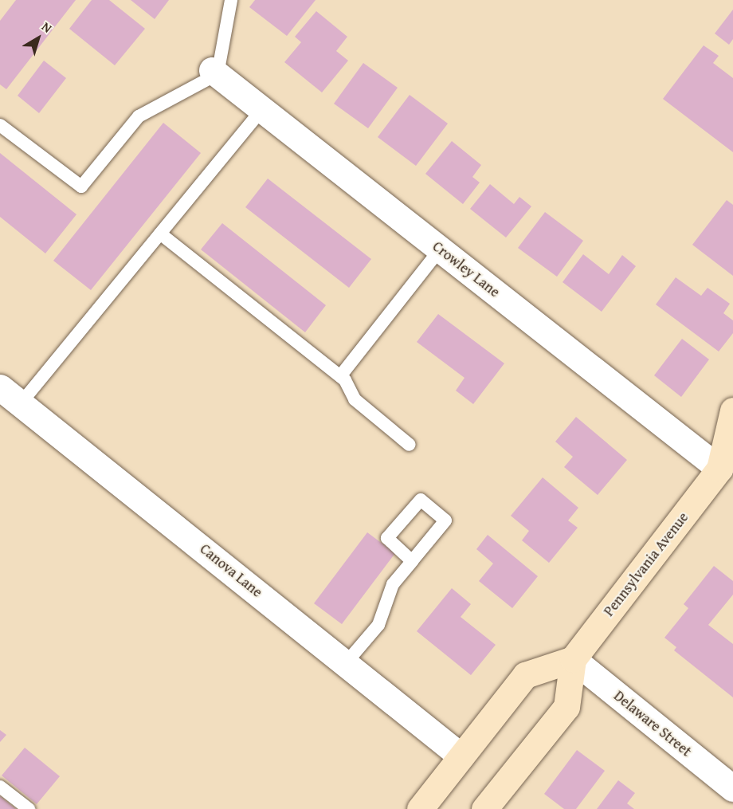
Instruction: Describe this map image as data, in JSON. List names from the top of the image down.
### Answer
{
  "streets": {
    "main road": ["Pennsylvania Avenue"],
    "street": ["Crowley Lane", "Canova Lane", "Delaware Street"]
  },
  "crossings": [
    ["Crowley Lane", "Pennsylvania Avenue"],
    ["Pennsylvania Avenue", "Delaware Street"]
  ],
  "north": "top right"
}
